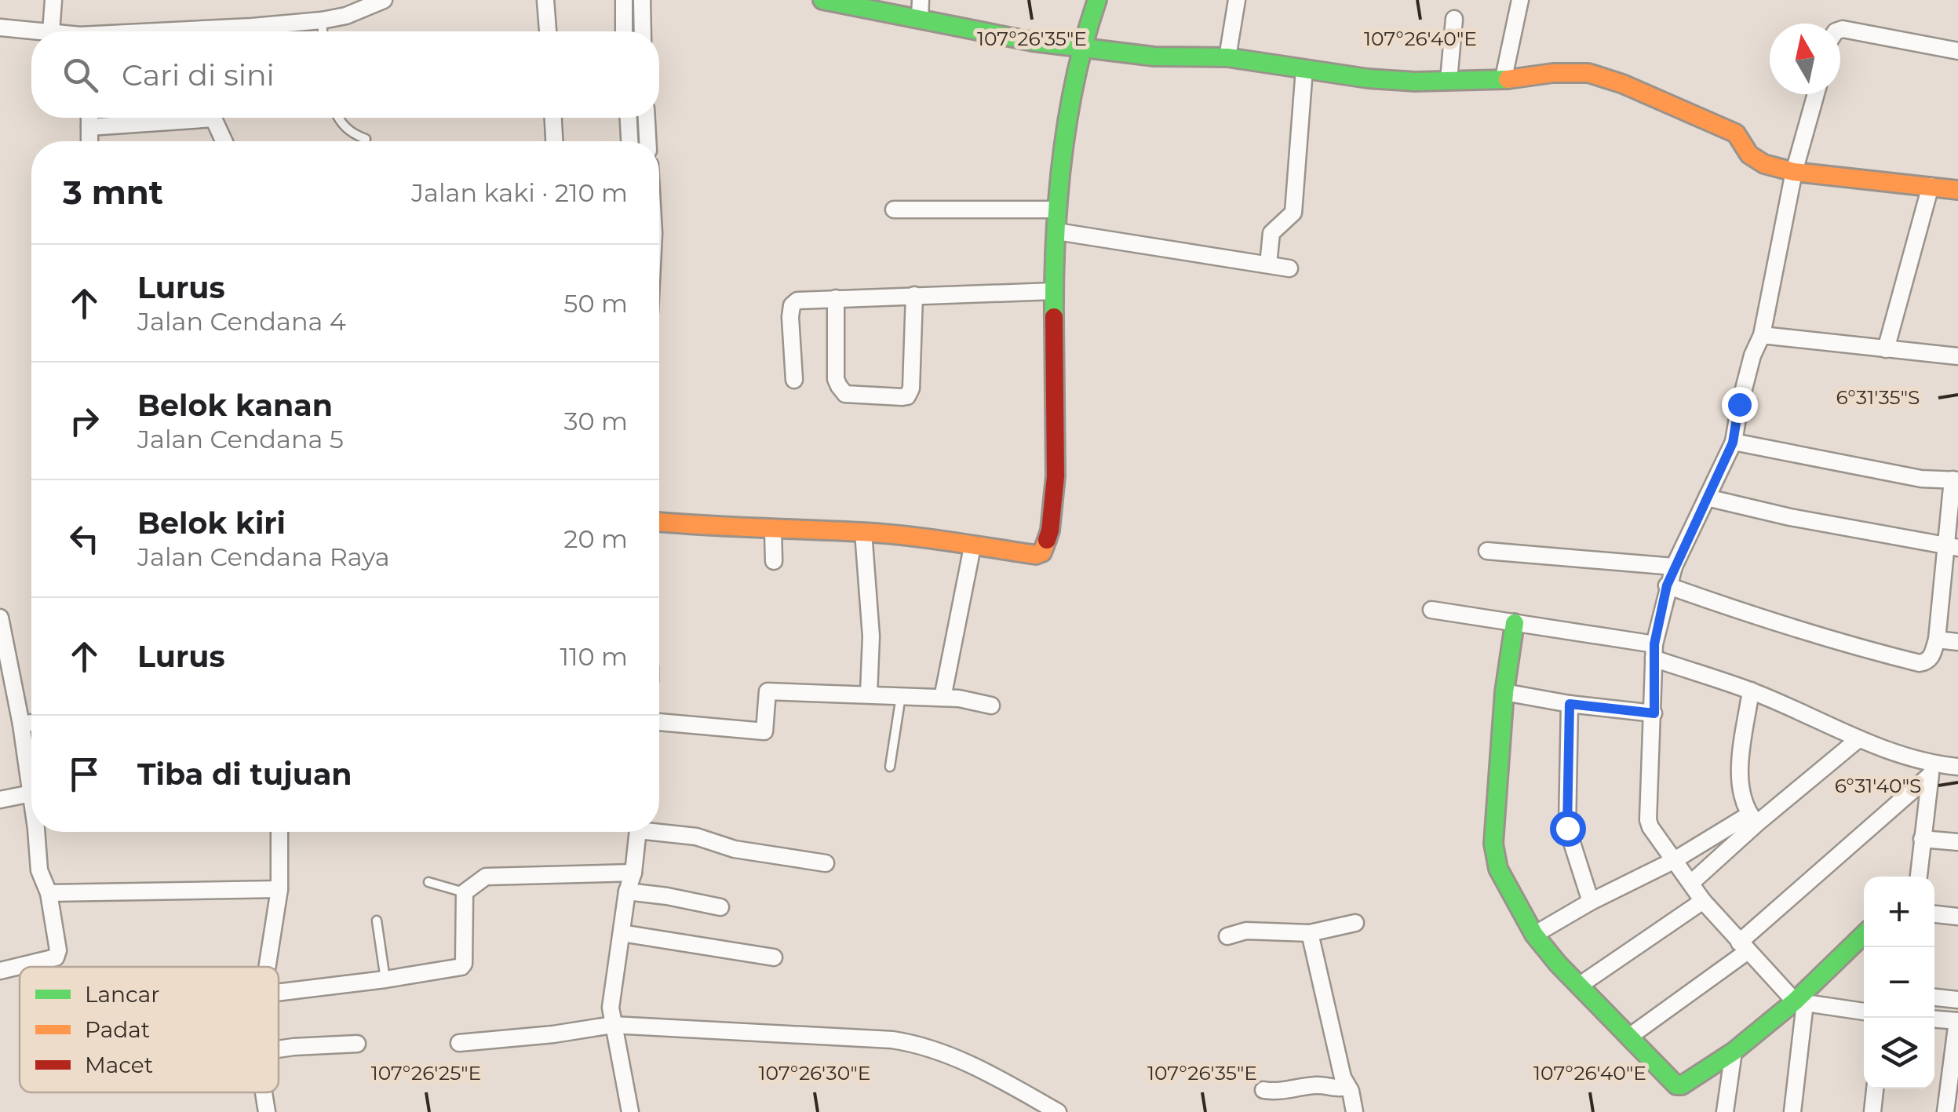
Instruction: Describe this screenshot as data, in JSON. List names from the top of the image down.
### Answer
{
  "legend": ["Lancar", "Padat", "Macet"],
  "north": "top",
  "page": {
    "search": "Cari di sini",
    "heading": ["3 mnt", "Jalan kaki · 210 m"],
    "list": [
      ["Lurus", "Jalan Cendana 4", "50 m"],
      ["Belok kanan", "Jalan Cendana 5", "30 m"],
      ["Belok kiri", "Jalan Cendana Raya", "20 m"],
      ["Lurus", "110 m"],
      "Tiba di tujuan"
    ],
    "map_buttons": ["+", "−"]
  },
  "coordinates": [
    "107°26'35\"E",
    "107°26'40\"E",
    "6°31'35\"S",
    "6°31'40\"S",
    "107°26'25\"E",
    "107°26'30\"E"
  ]
}
